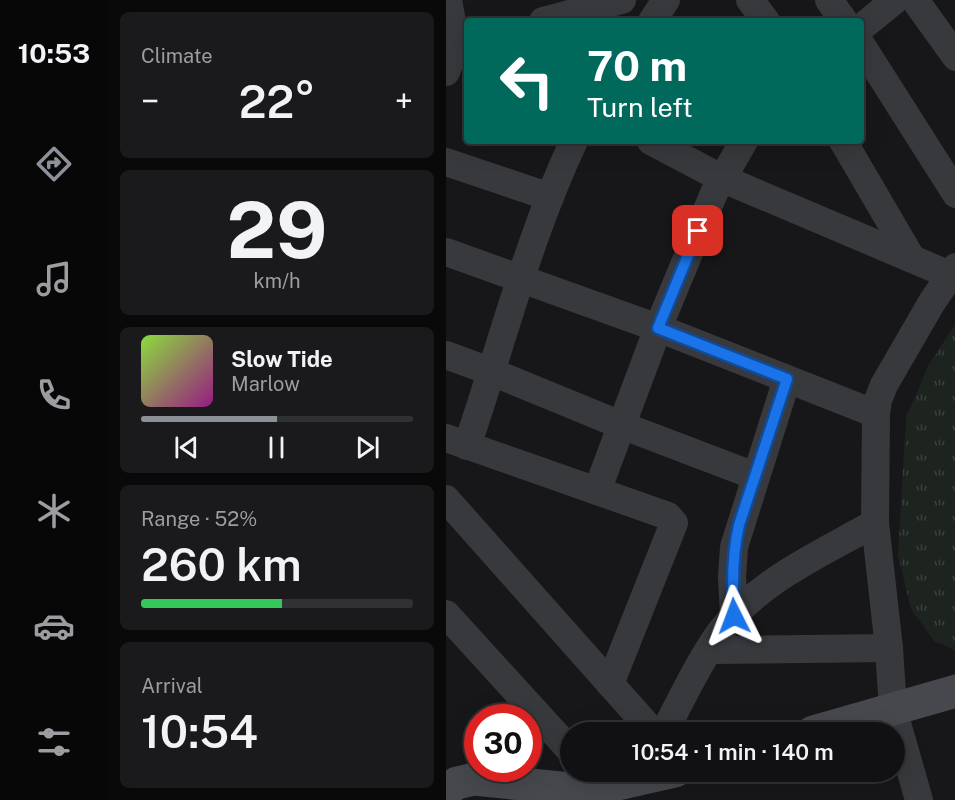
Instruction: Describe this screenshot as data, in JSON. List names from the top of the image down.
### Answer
{
  "page": {
    "tabs": "10:53",
    "tile": [
      "Climate",
      ["29", "km/h"],
      ["Range · 52%", "260 km"],
      ["Arrival", "10:54"]
    ],
    "turn": ["70 m", "Turn left"],
    "heat": ["−", "22°", "+"],
    "song": ["Slow Tide", "Marlow"],
    "limit": "30",
    "trip": "10:54 · 1 min · 140 m"
  }
}
